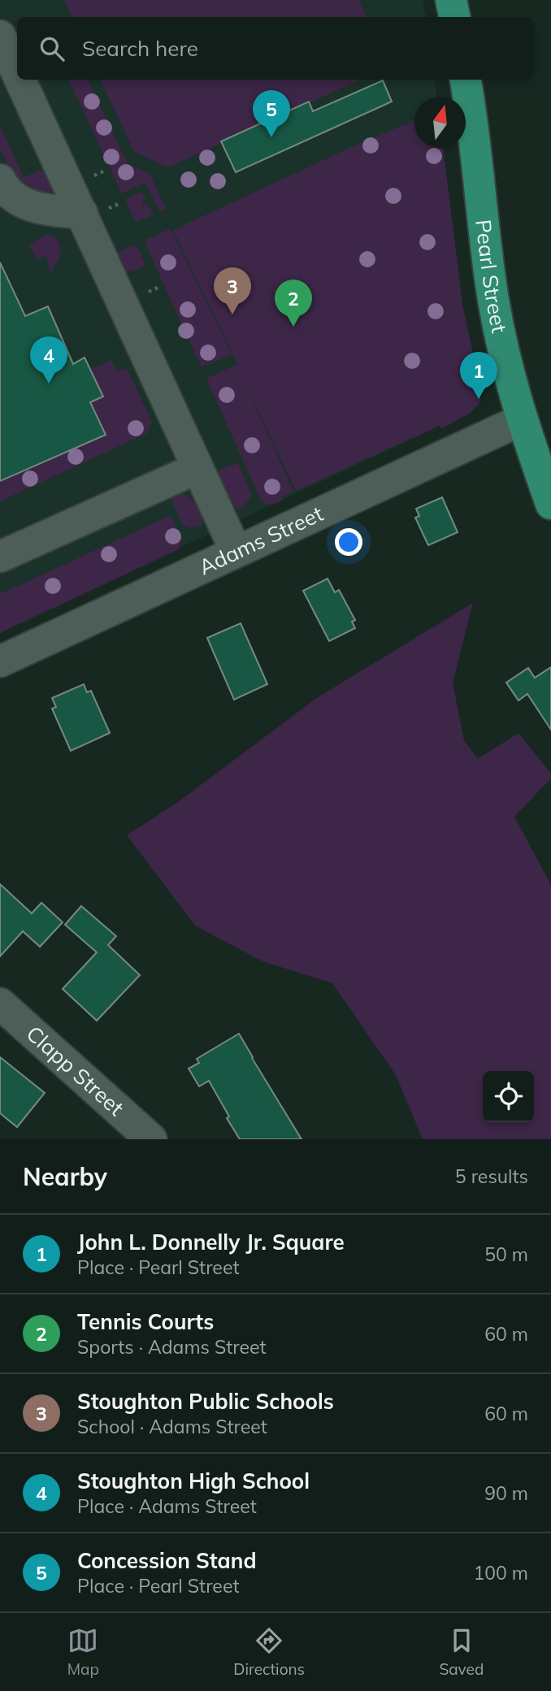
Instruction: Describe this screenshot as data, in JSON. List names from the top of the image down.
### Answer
{
  "streets": {
    "main road": ["Pearl Street"],
    "street": ["Adams Street", "Clapp Street"]
  },
  "crossings": [
    ["Pearl Street", "Adams Street"]
  ],
  "north": "top",
  "page": {
    "search": "Search here",
    "pins": [
      "5",
      "3",
      "2",
      "4",
      "1"
    ],
    "heading": ["Nearby", "5 results"],
    "list": [
      {
        "mark": "1",
        "name": "John L. Donnelly Jr. Square",
        "note": "Place · Pearl Street",
        "value": "50 m"
      },
      {
        "mark": "2",
        "name": "Tennis Courts",
        "note": "Sports · Adams Street",
        "value": "60 m"
      },
      {
        "mark": "3",
        "name": "Stoughton Public Schools",
        "note": "School · Adams Street",
        "value": "60 m"
      },
      {
        "mark": "4",
        "name": "Stoughton High School",
        "note": "Place · Adams Street",
        "value": "90 m"
      },
      {
        "mark": "5",
        "name": "Concession Stand",
        "note": "Place · Pearl Street",
        "value": "100 m"
      }
    ],
    "nav": ["Map", "Directions", "Saved"]
  }
}
